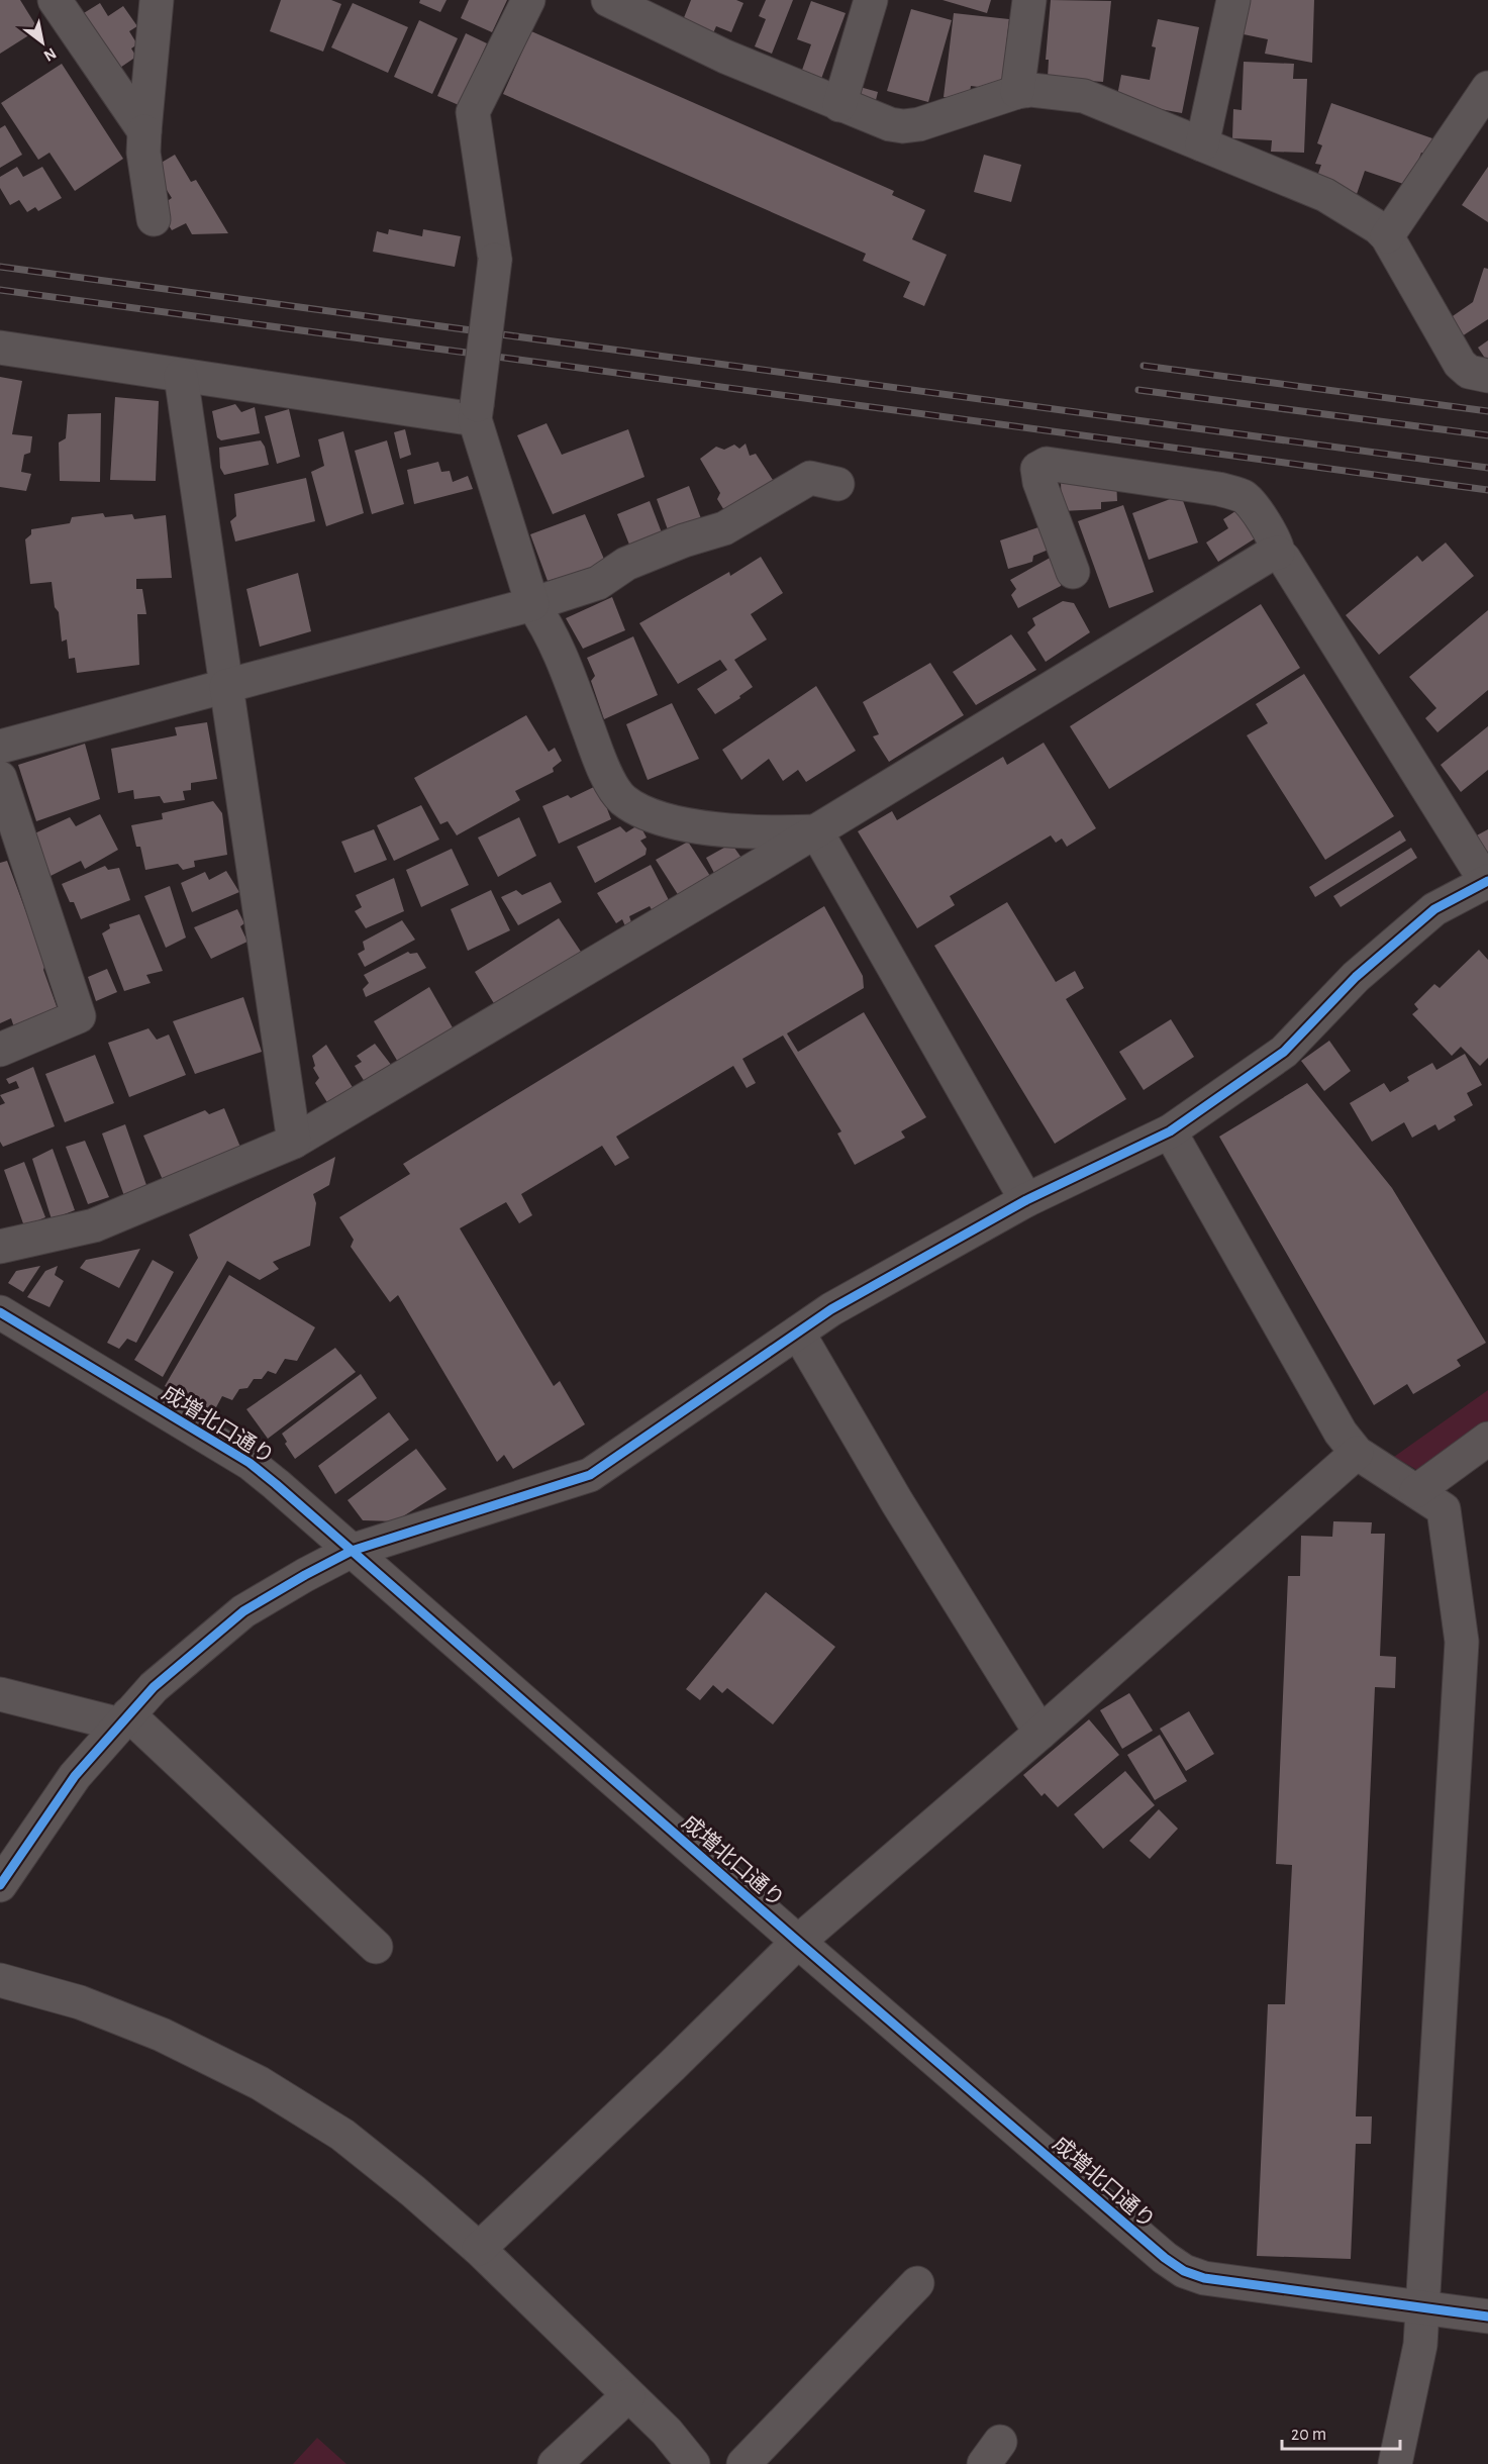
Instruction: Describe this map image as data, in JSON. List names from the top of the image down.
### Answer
{
  "streets": {
    "street": ["成増北口通り"]
  },
  "scale_bar": "20 m",
  "north": "bottom right"
}
